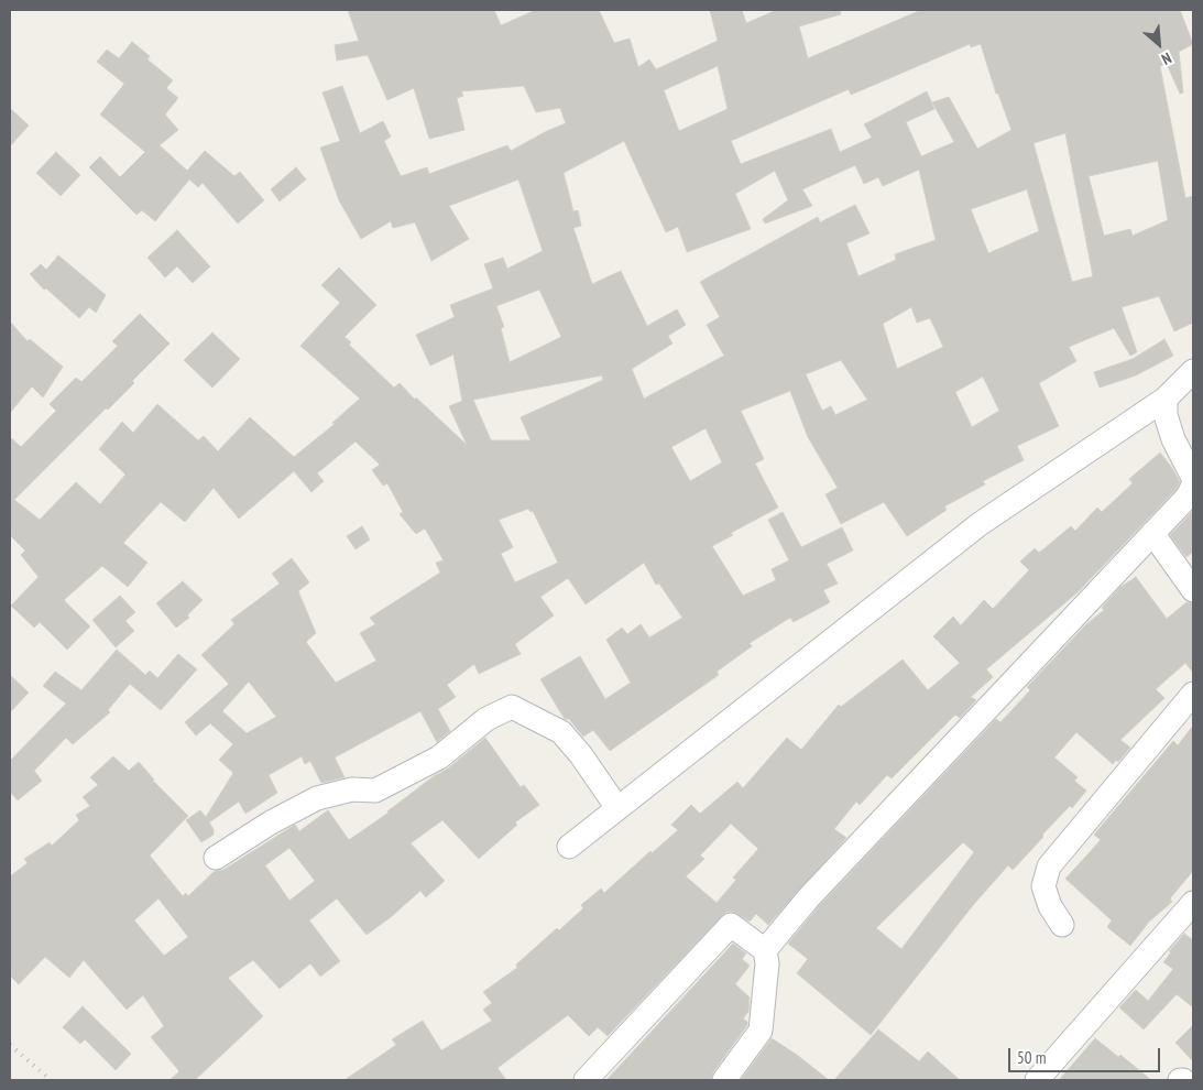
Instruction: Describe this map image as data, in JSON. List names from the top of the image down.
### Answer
{
  "scale_bar": "50 m",
  "north": "bottom right"
}
